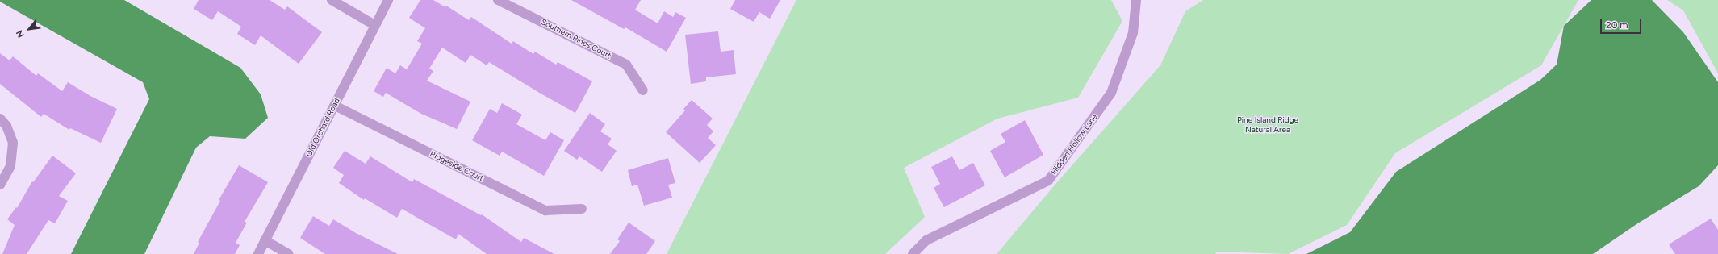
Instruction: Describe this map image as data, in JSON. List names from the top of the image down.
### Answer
{
  "streets": {
    "street": [
      "Southern Pines Court",
      "Old Orchard Road",
      "Hidden Hollow Lane",
      "Ridgeside Court"
    ]
  },
  "crossings": [
    ["Old Orchard Road", "Ridgeside Court"]
  ],
  "parks": ["Pine Island Ridge Natural Area"],
  "scale_bar": "20 m",
  "north": "bottom left"
}
